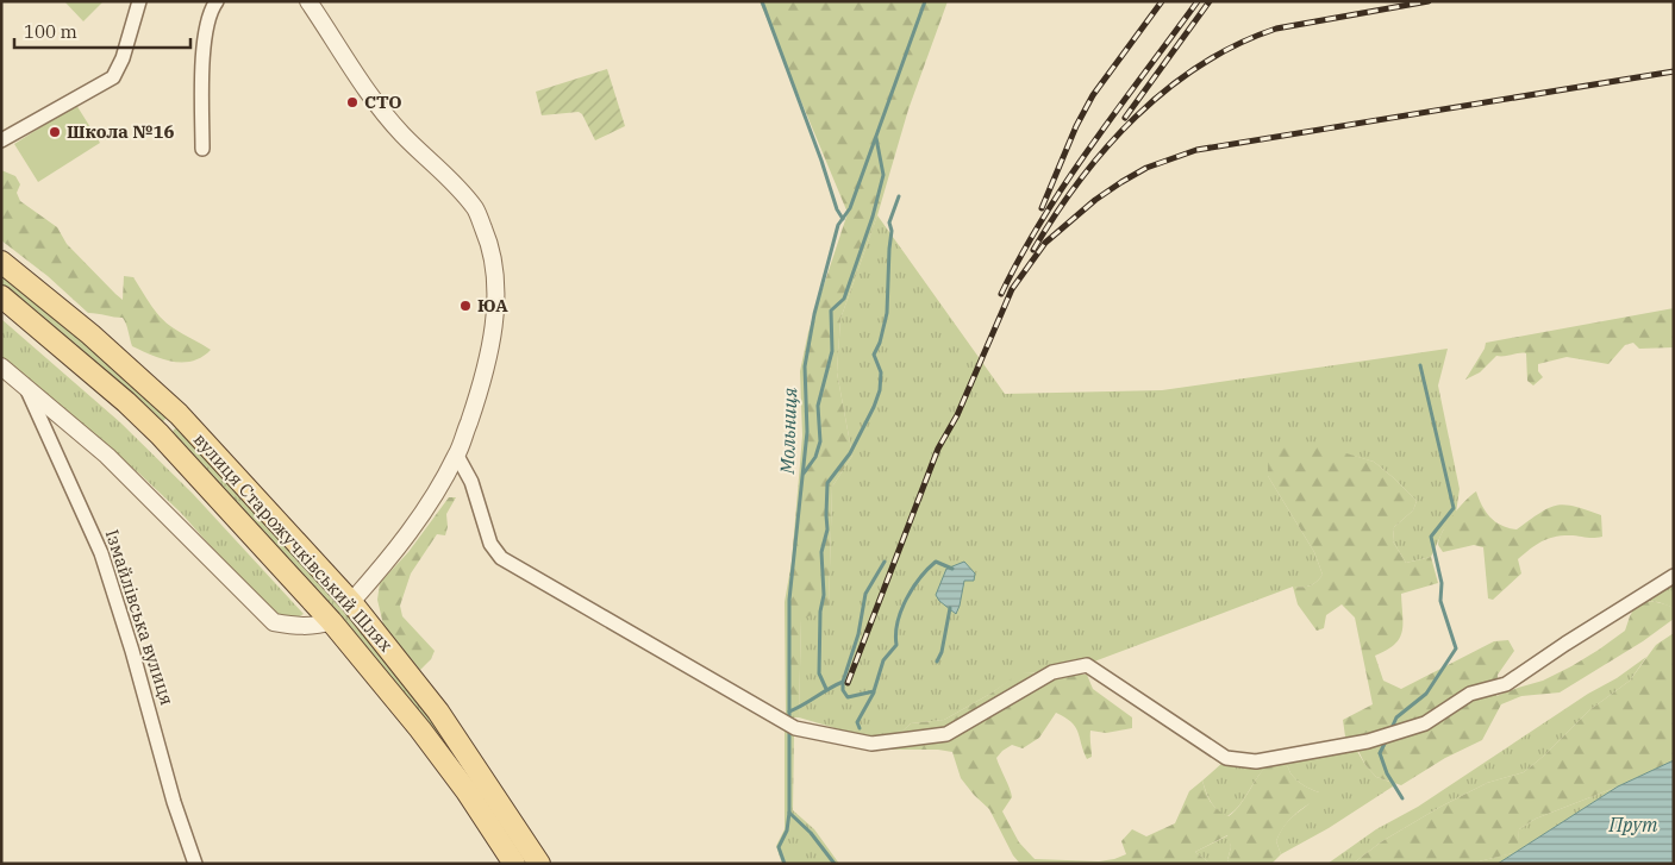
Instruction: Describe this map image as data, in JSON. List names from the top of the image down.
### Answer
{
  "streets": {
    "main road": ["вулиця Старожучківський Шлях"],
    "street": ["Ізмайлівська вулиця"]
  },
  "water": ["Мольниця", "Прут"],
  "places": ["СТО", "Школа №16", "ЮА"],
  "scale_bar": "100 m"
}
